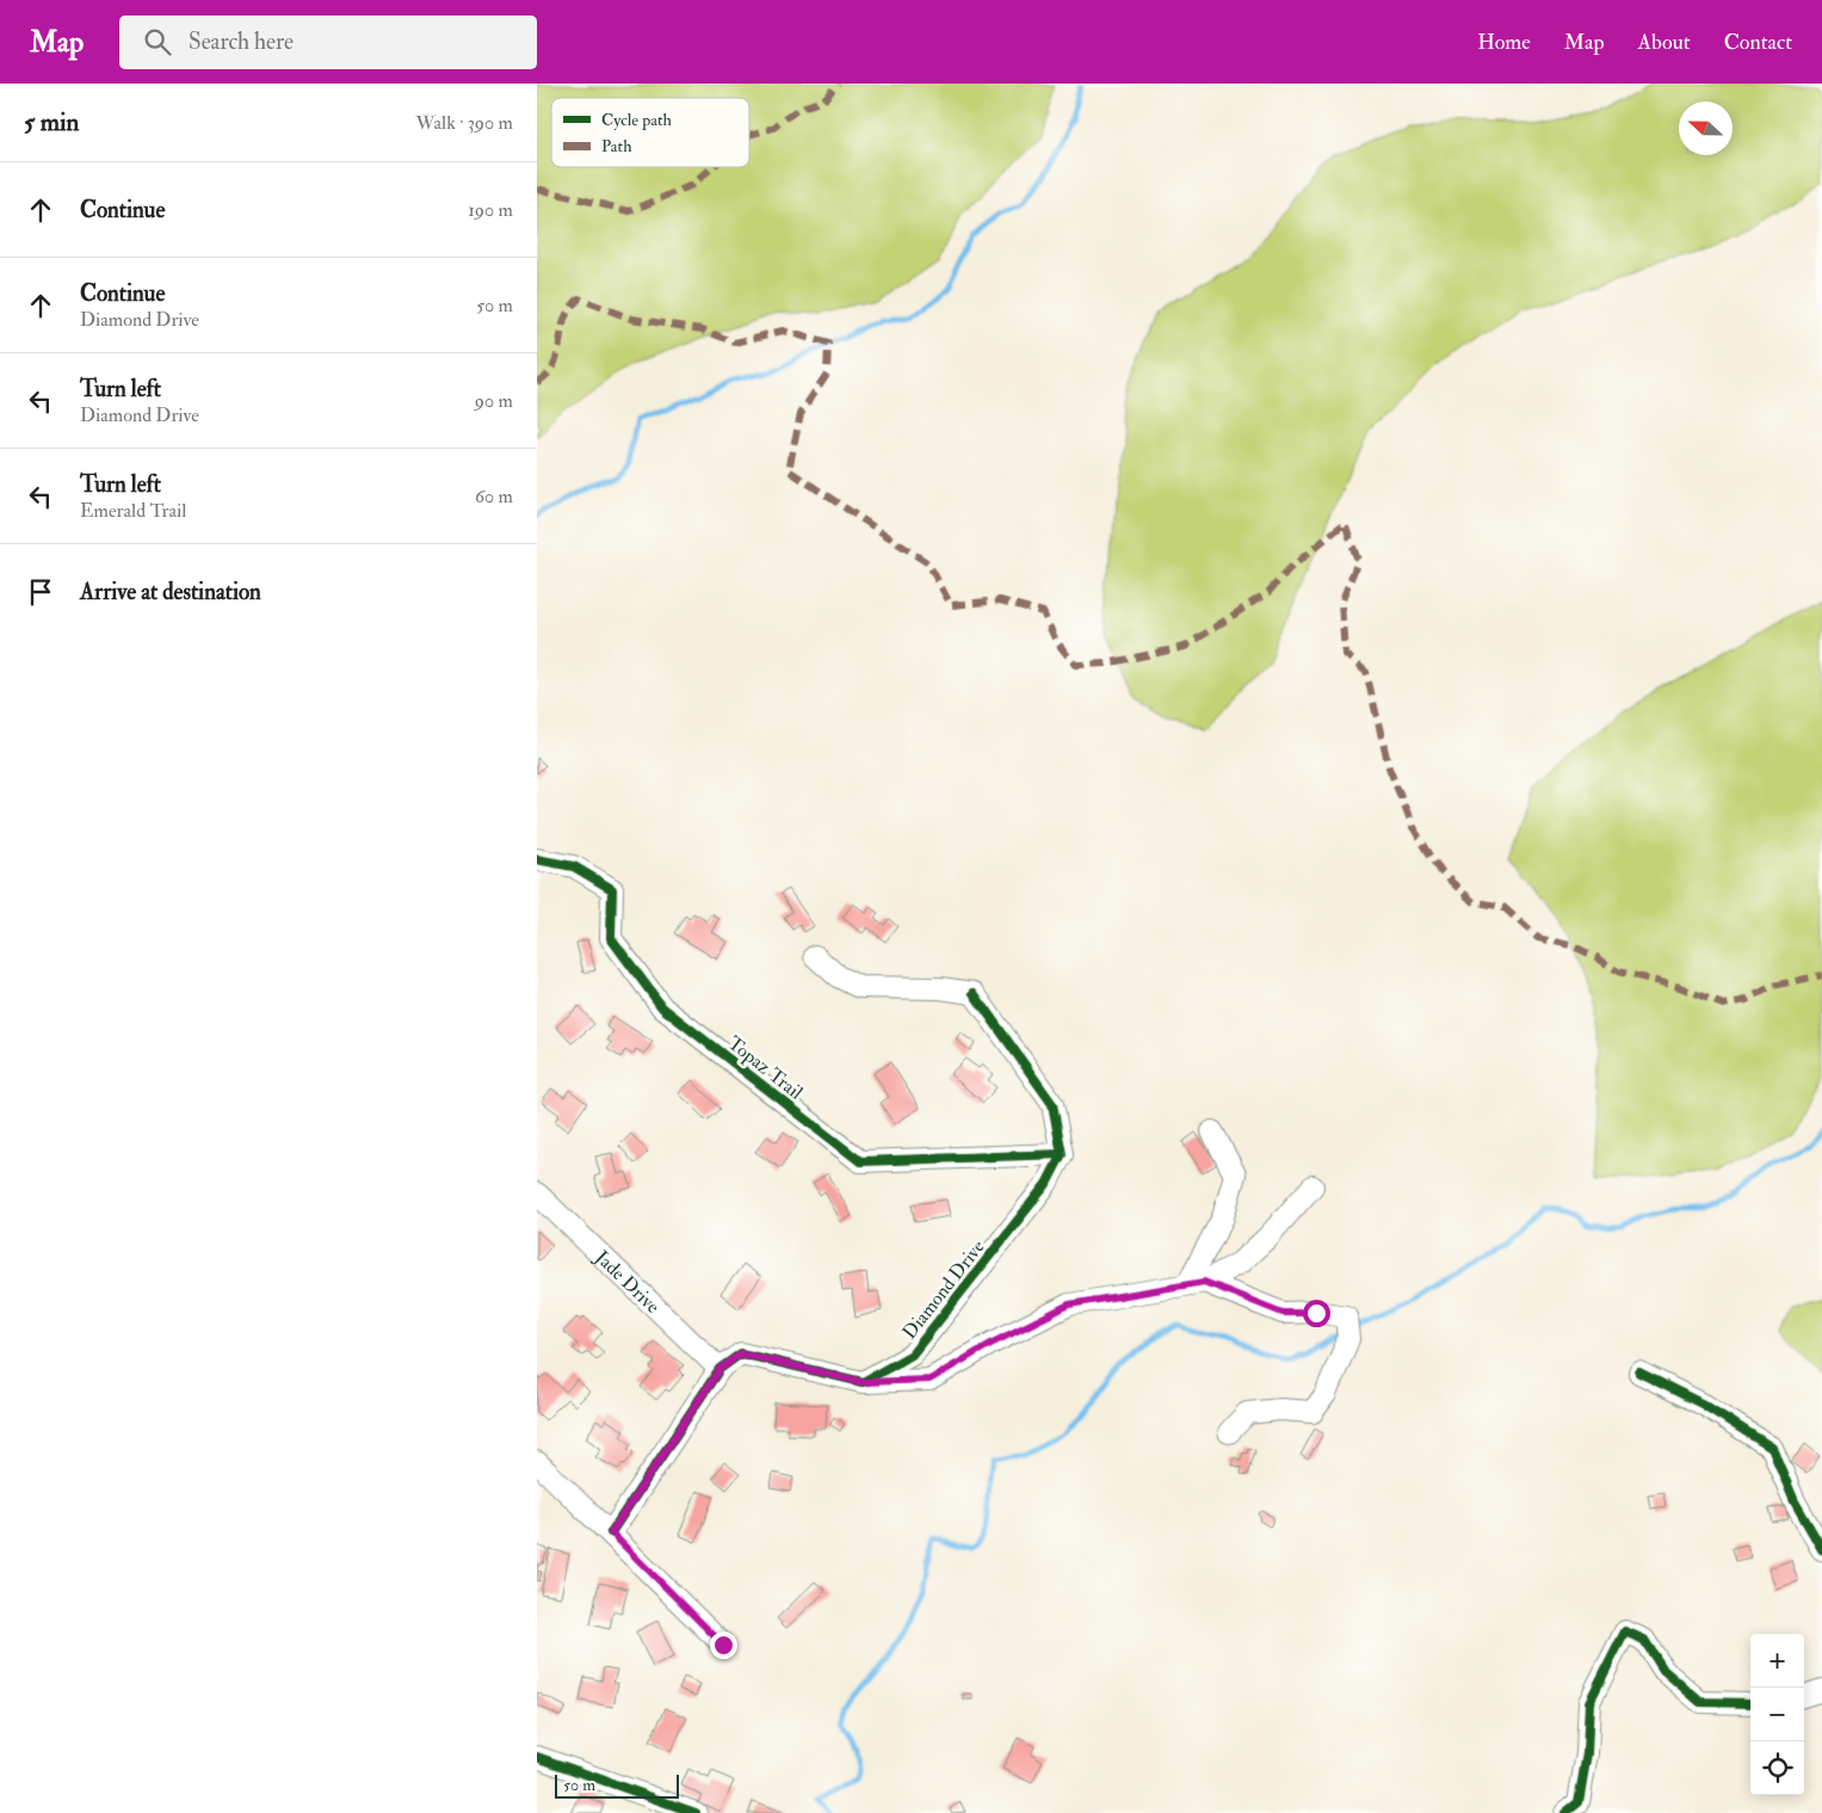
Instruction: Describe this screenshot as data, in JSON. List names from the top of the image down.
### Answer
{
  "streets": {
    "street": ["Topaz Trail", "Jade Drive", "Diamond Drive"]
  },
  "crossings": [
    ["Topaz Trail", "Diamond Drive"]
  ],
  "legend": ["Cycle path", "Path"],
  "scale_bar": "50 m",
  "north": "left",
  "page": {
    "header": "Map",
    "search": "Search here",
    "nav": [
      "Home",
      "Map",
      "About",
      "Contact"
    ],
    "heading": ["5 min", "Walk · 390 m"],
    "list": [
      ["Continue", "190 m"],
      ["Continue", "Diamond Drive", "50 m"],
      ["Turn left", "Diamond Drive", "90 m"],
      ["Turn left", "Emerald Trail", "60 m"],
      "Arrive at destination"
    ],
    "map_buttons": ["+", "−"],
    "scale": "50 m"
  }
}
